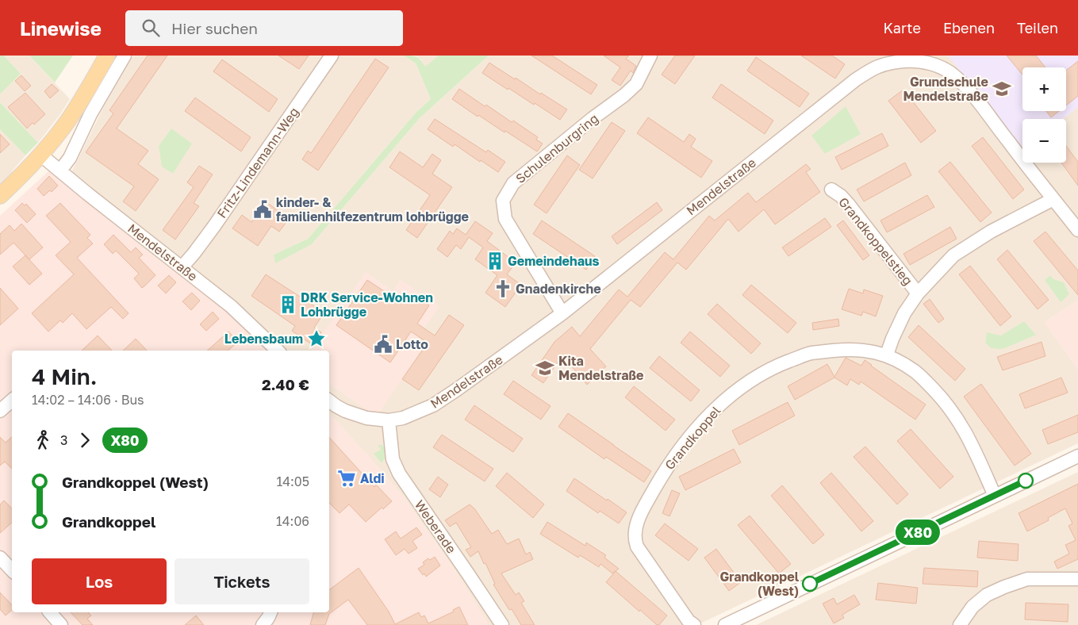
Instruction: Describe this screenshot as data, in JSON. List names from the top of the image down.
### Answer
{
  "streets": {
    "street": [
      "Schulenburgring",
      "Fritz-Lindemann-Weg",
      "Mendelstraße",
      "Grandkoppelstieg",
      "Grandkoppel",
      "Weberade"
    ]
  },
  "crossings": [
    ["Schulenburgring", "Mendelstraße"],
    ["Fritz-Lindemann-Weg", "Mendelstraße"],
    ["Mendelstraße", "Grandkoppelstieg"],
    ["Mendelstraße", "Weberade"],
    ["Grandkoppelstieg", "Grandkoppel"]
  ],
  "places": {
    "school or university": ["Grundschule Mendelstraße", "Kita Mendelstraße"],
    "public building": ["kinder- & familienhilfezentrum lohbrügge", "Lotto"],
    "building": ["Gemeindehaus", "DRK Service-Wohnen Lohbrügge"],
    "church": ["Gnadenkirche"],
    "place": ["Lebensbaum"],
    "supermarket": ["Aldi"],
    "other": ["Grandkoppel (West)"]
  },
  "lines": ["bus line X80"],
  "page": {
    "header": "Linewise",
    "search": "Hier suchen",
    "nav": ["Karte", "Ebenen", "Teilen"],
    "on_map": "X80",
    "map_buttons": ["+", "−"],
    "heading": ["4 Min.", "14:02 – 14:06 · Bus", "2.40 €"],
    "legs": ["3", "X80"],
    "list": [
      {
        "name": "Grandkoppel (West)",
        "value": "14:05"
      },
      {
        "name": "Grandkoppel",
        "value": "14:06"
      }
    ],
    "buttons": ["Los", "Tickets"]
  }
}
